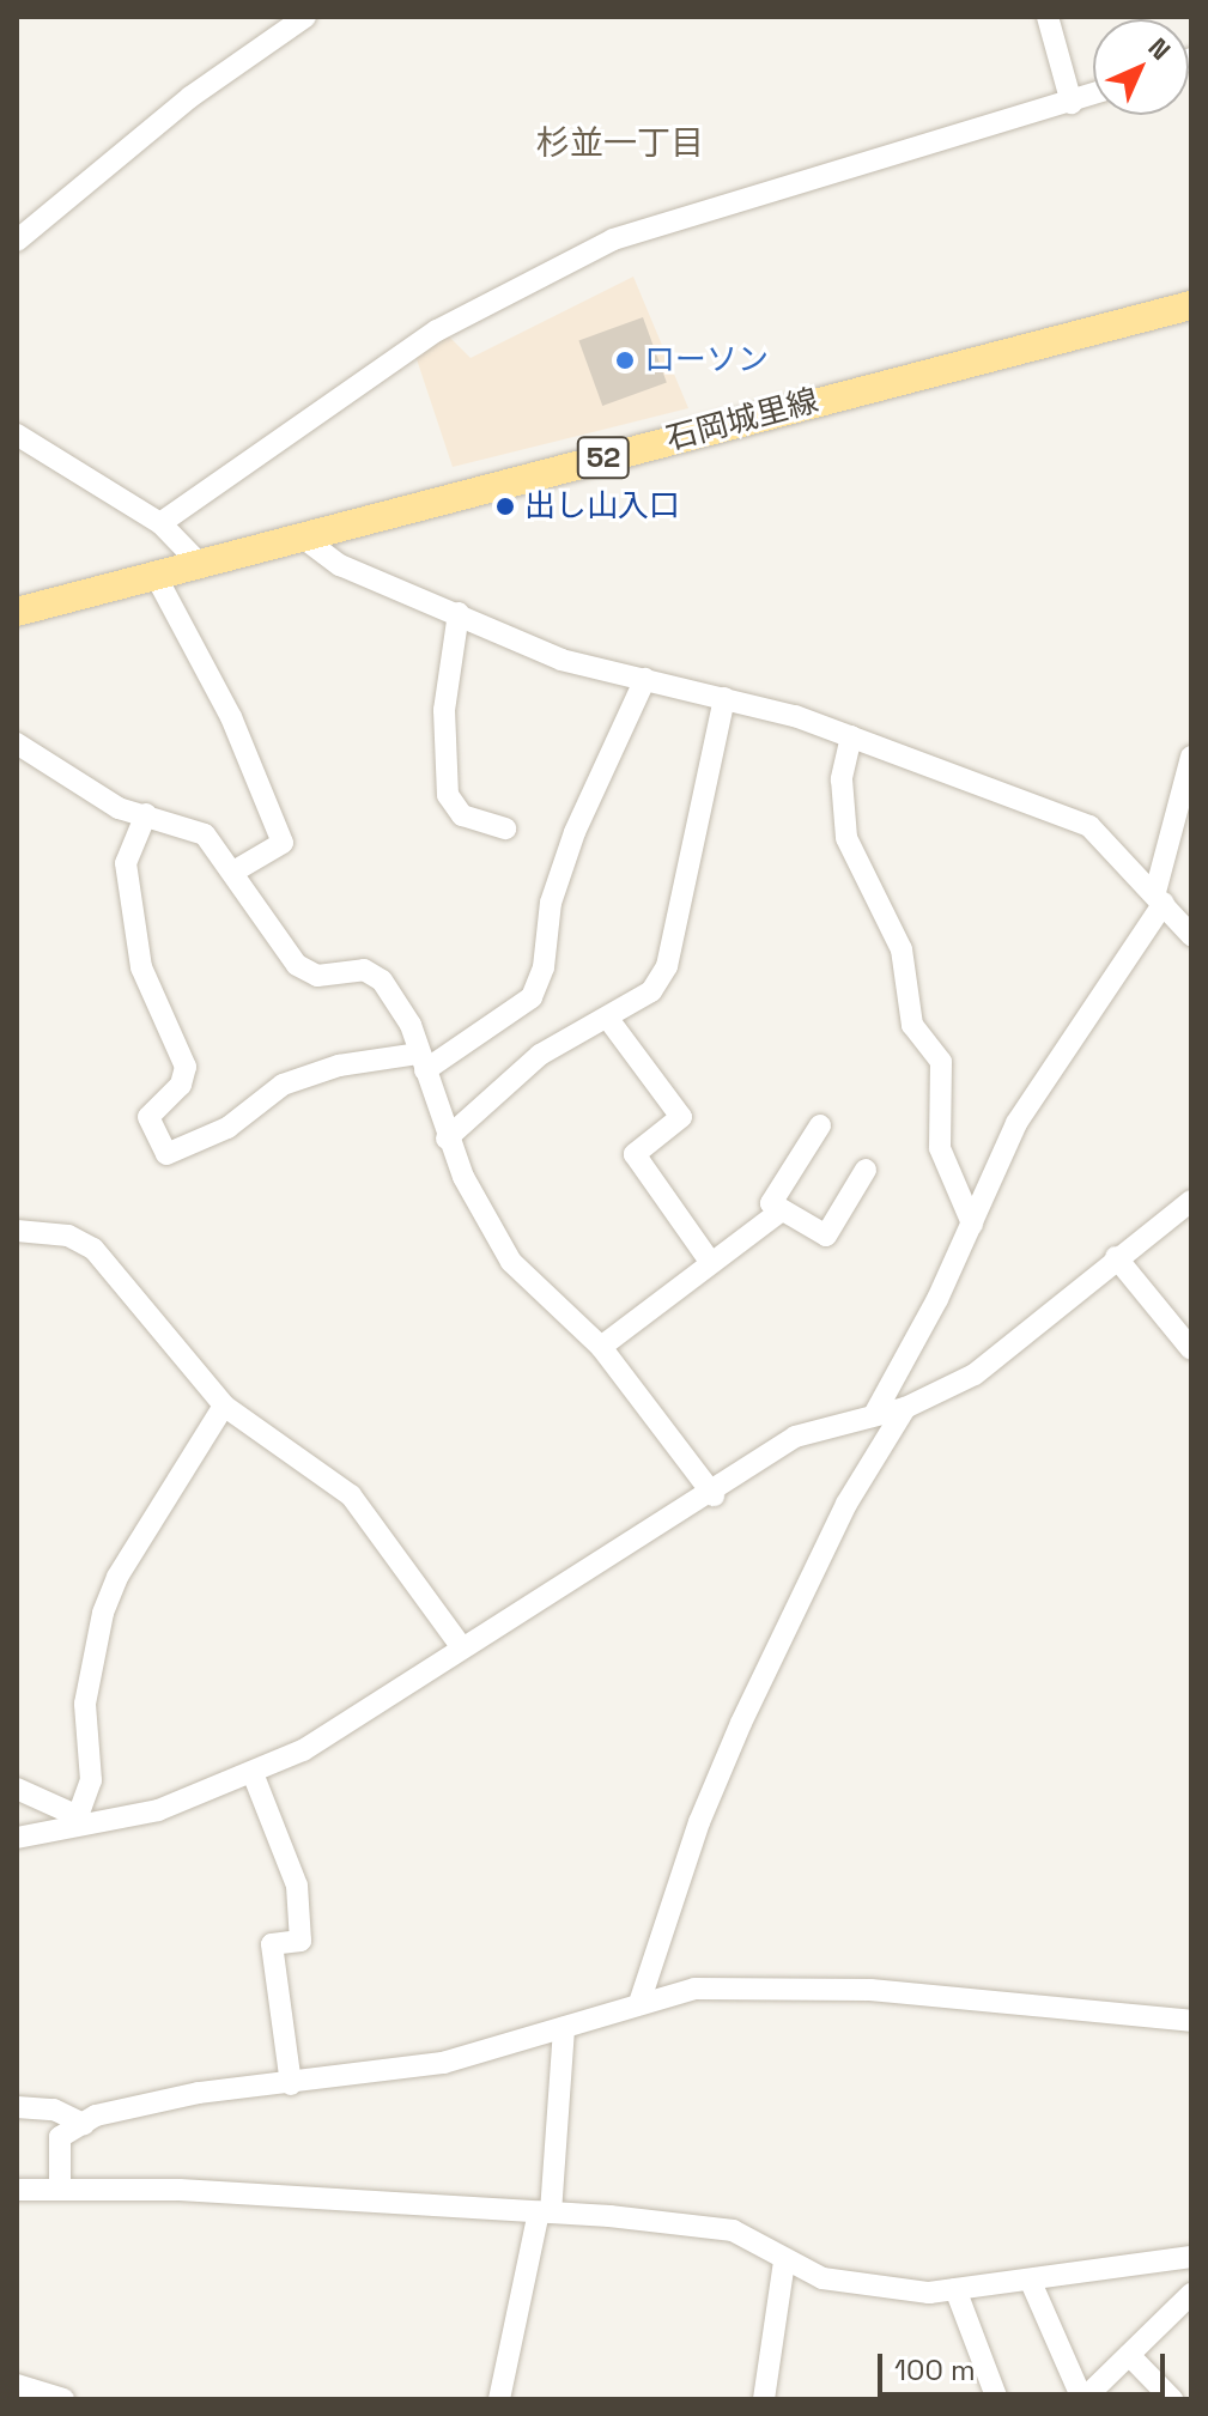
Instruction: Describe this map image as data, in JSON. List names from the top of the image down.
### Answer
{
  "streets": {
    "main road": ["石岡城里線", "52"]
  },
  "districts": ["杉並一丁目"],
  "places": ["ローソン", "出し山入口"],
  "scale_bar": "100 m",
  "north": "top right"
}
